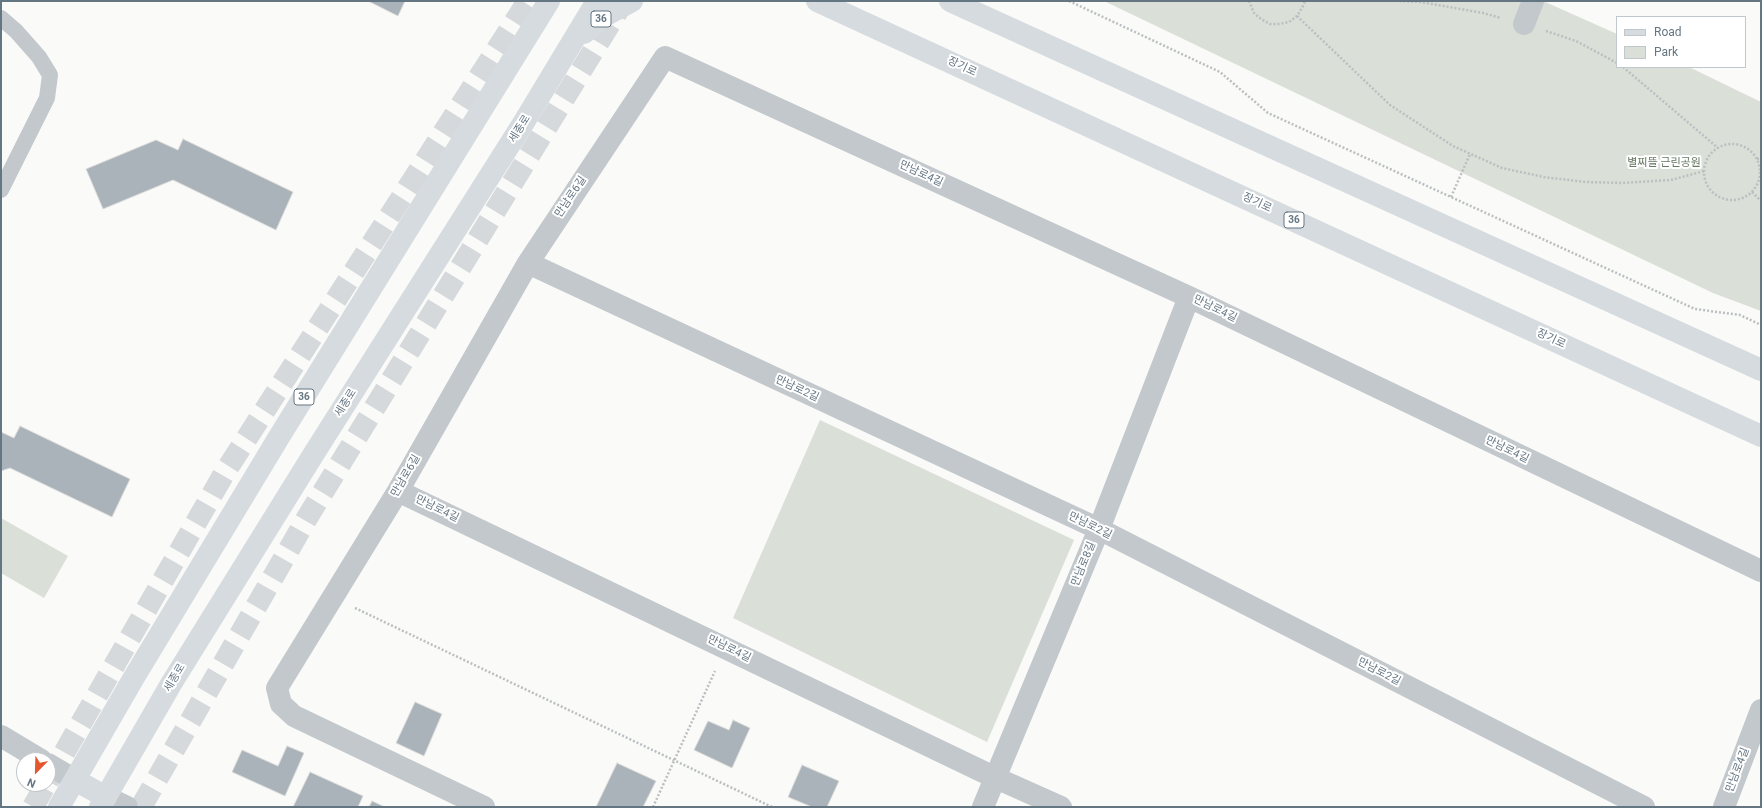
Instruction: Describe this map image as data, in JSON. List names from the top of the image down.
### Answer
{
  "streets": {
    "main road": ["36", "장기로", "세종로"],
    "street": [
      "만남로4길",
      "만남로6길",
      "만남로2길",
      "만남로8길"
    ]
  },
  "crossings": [
    ["36", "세종로"],
    ["만남로4길", "만남로6길"],
    ["만남로4길", "만남로8길"],
    ["만남로6길", "만남로2길"],
    ["만남로2길", "만남로8길"]
  ],
  "parks": ["별찌뜰 근린공원"],
  "legend": ["Road", "Park"],
  "north": "bottom left"
}
